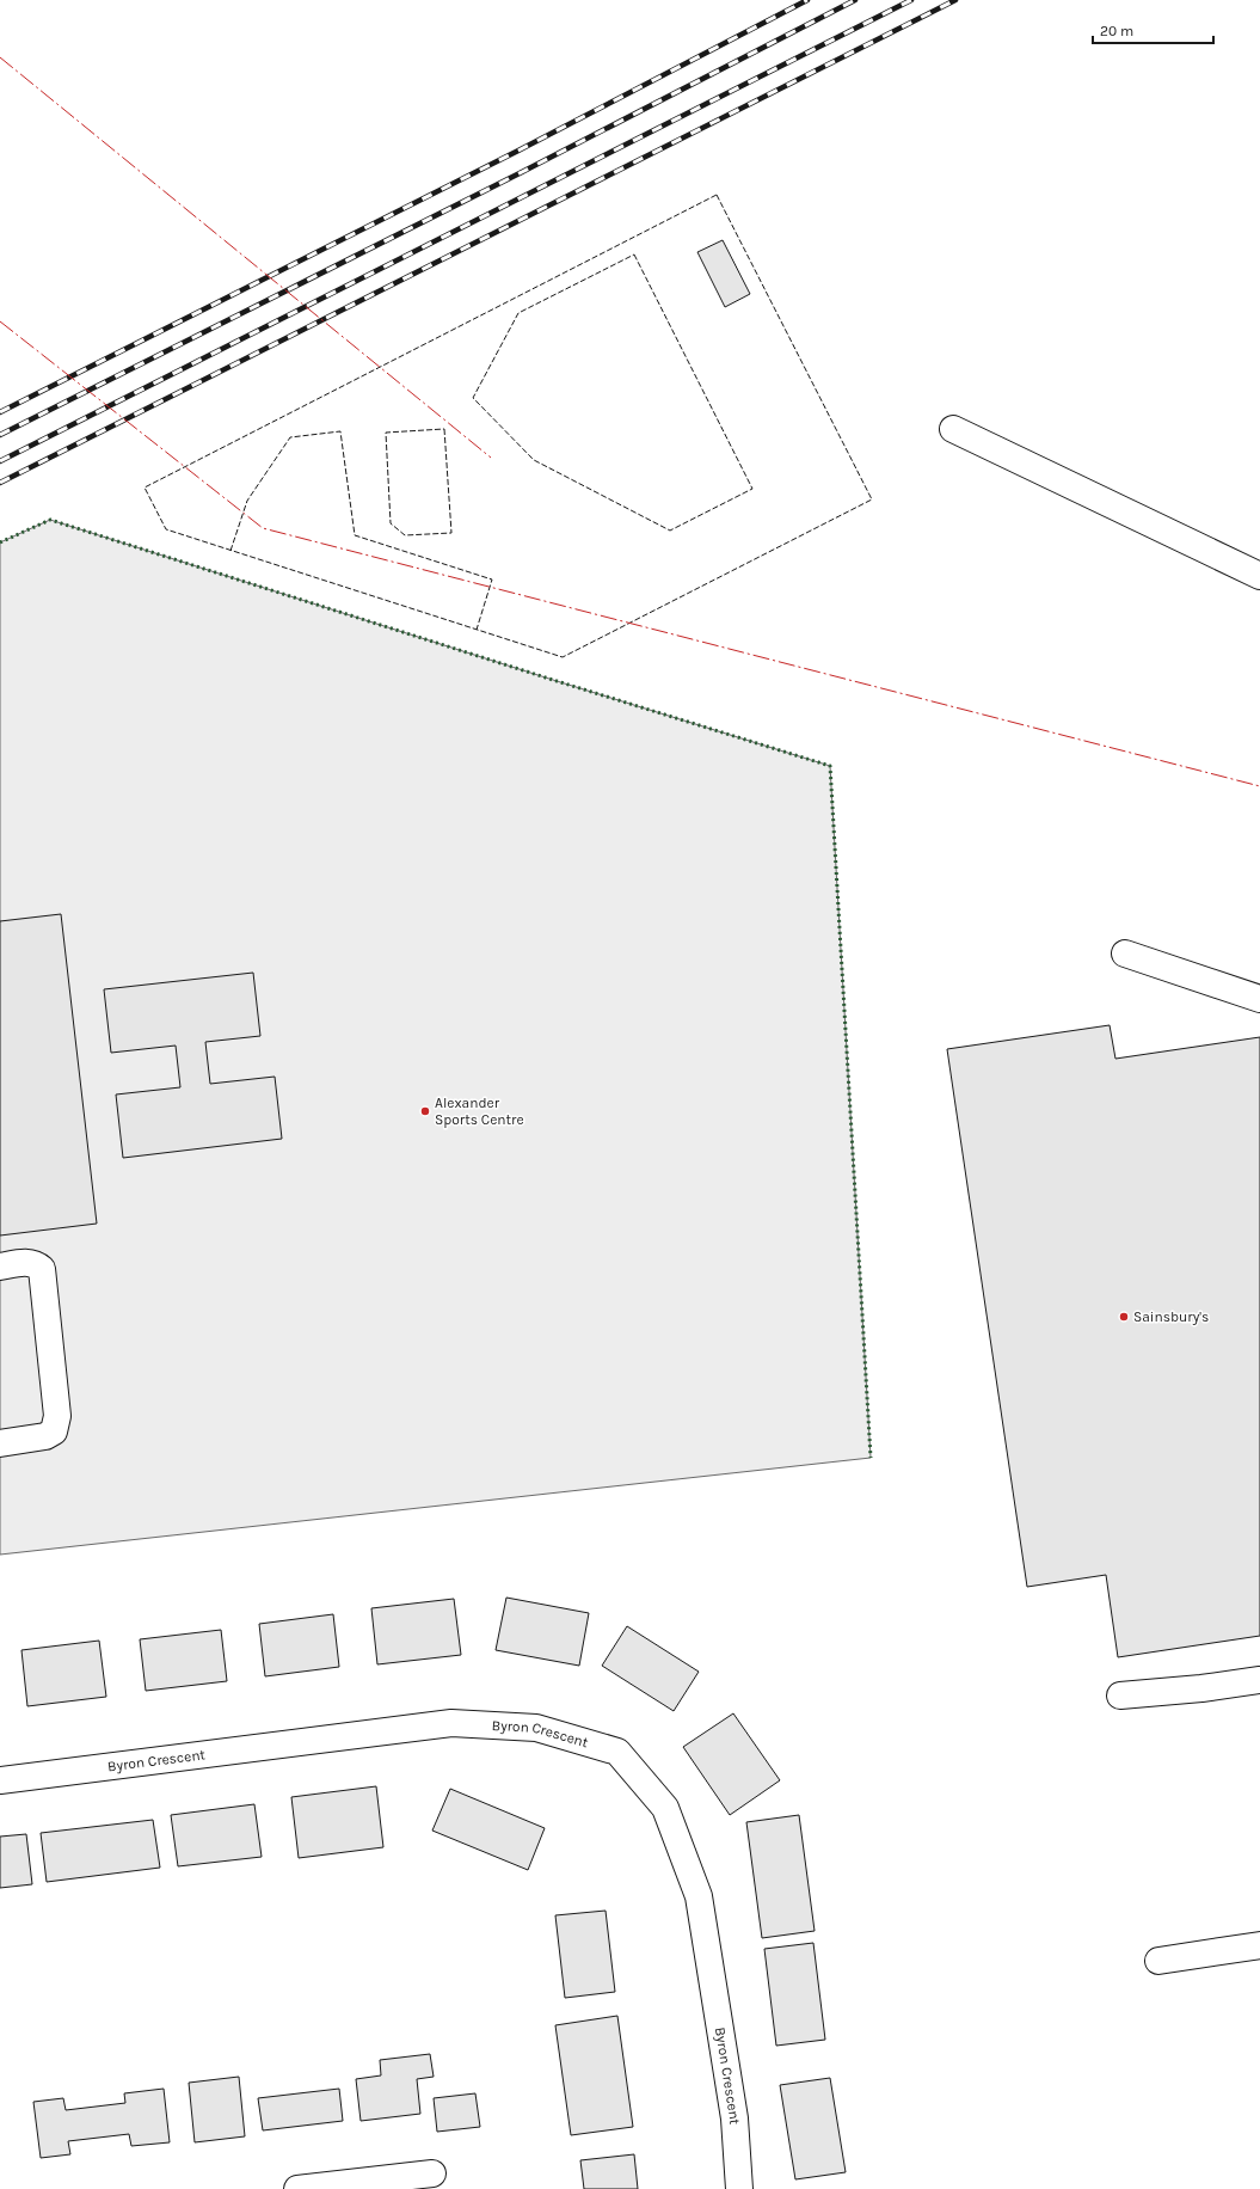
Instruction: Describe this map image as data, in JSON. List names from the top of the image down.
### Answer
{
  "streets": {
    "street": ["Byron Crescent"]
  },
  "places": ["Alexander Sports Centre", "Sainsbury's"],
  "scale_bar": "20 m"
}
